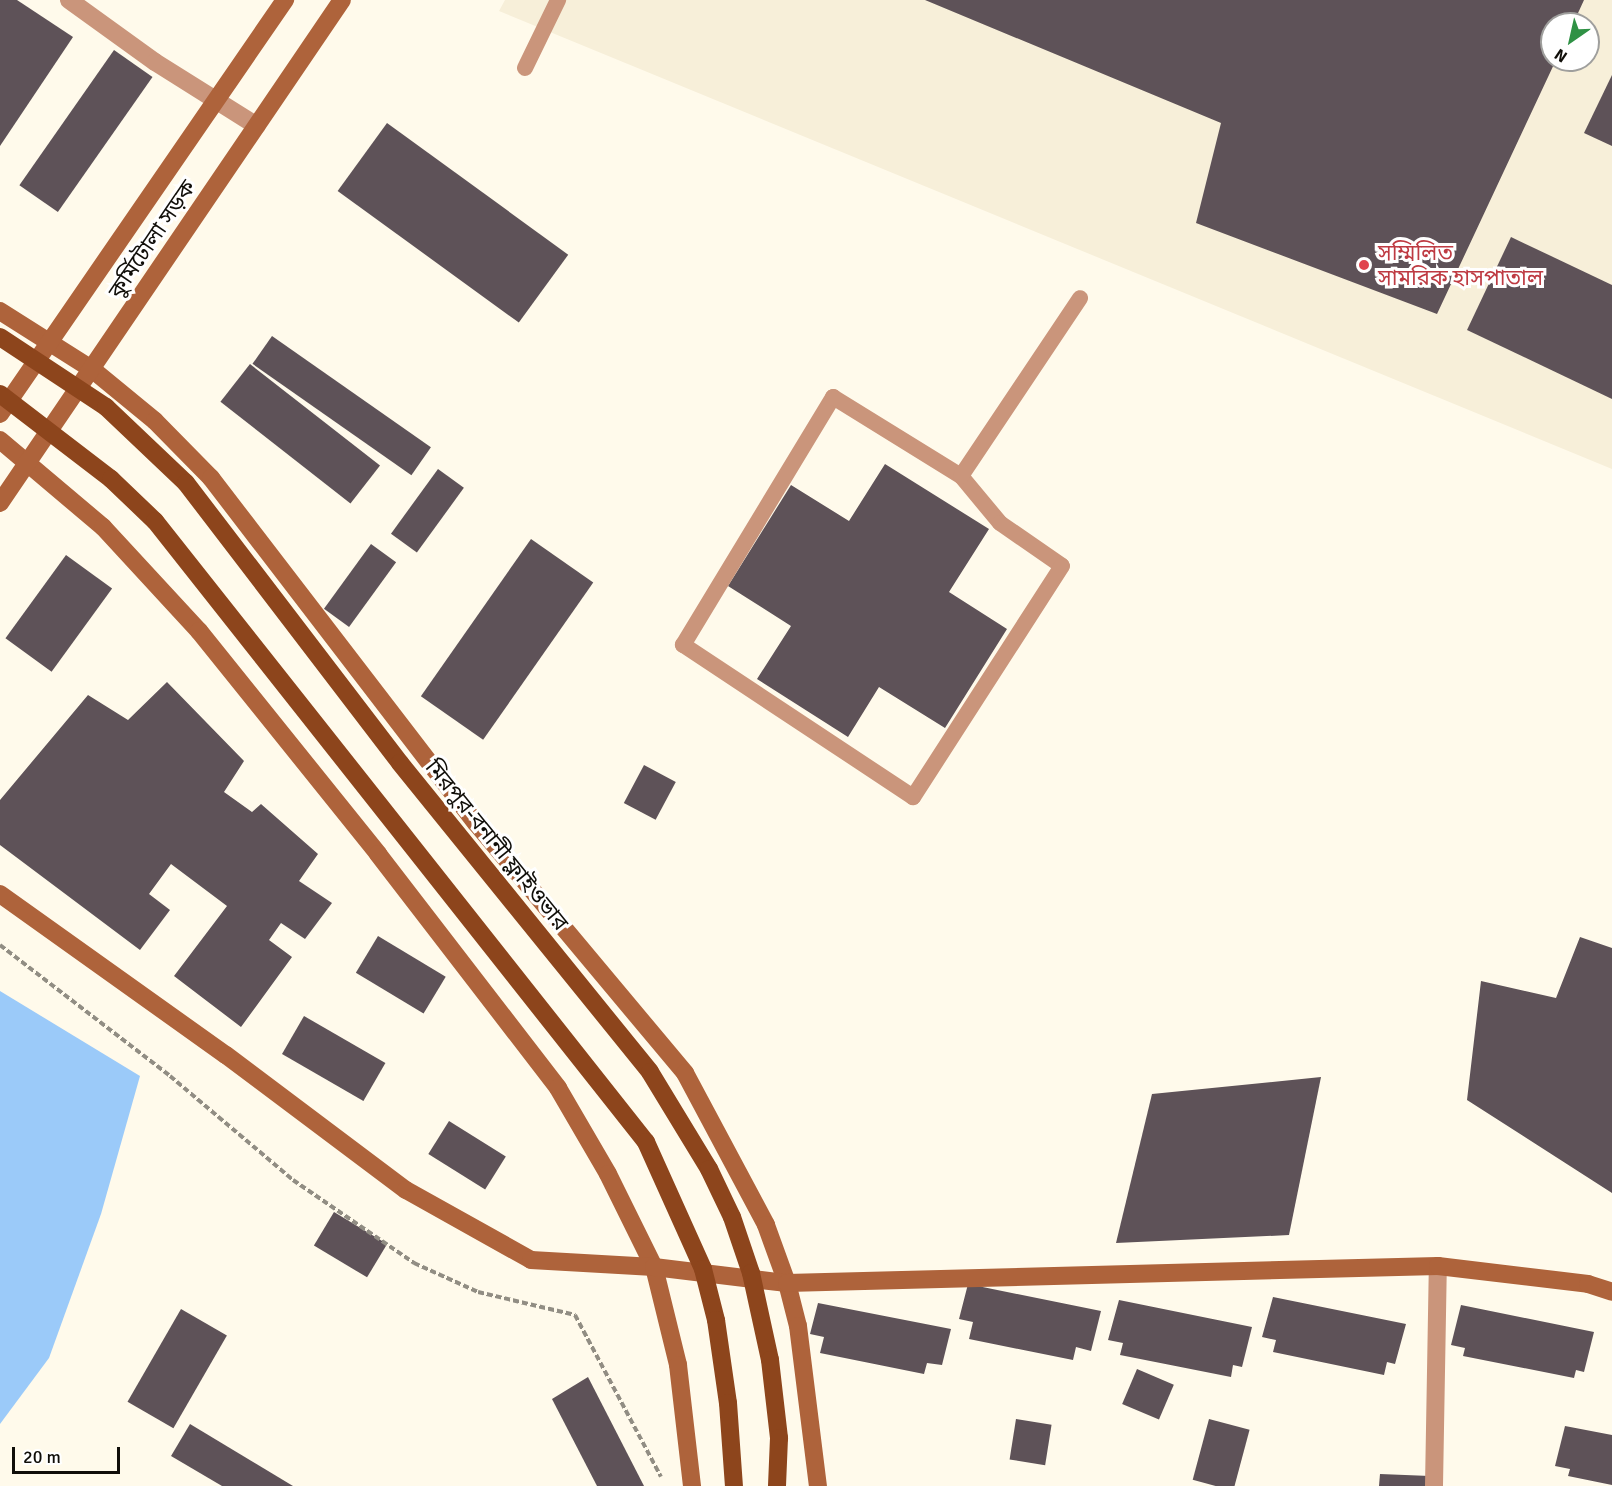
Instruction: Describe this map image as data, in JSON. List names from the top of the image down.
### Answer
{
  "streets": {
    "main road": ["কুর্মিটোলা সড়ক", "মিরপুর-বনানী ফ্লাইওভার"]
  },
  "places": ["সম্মিলিত সামরিক হাসপাতাল"],
  "scale_bar": "20 m",
  "north": "bottom left"
}
